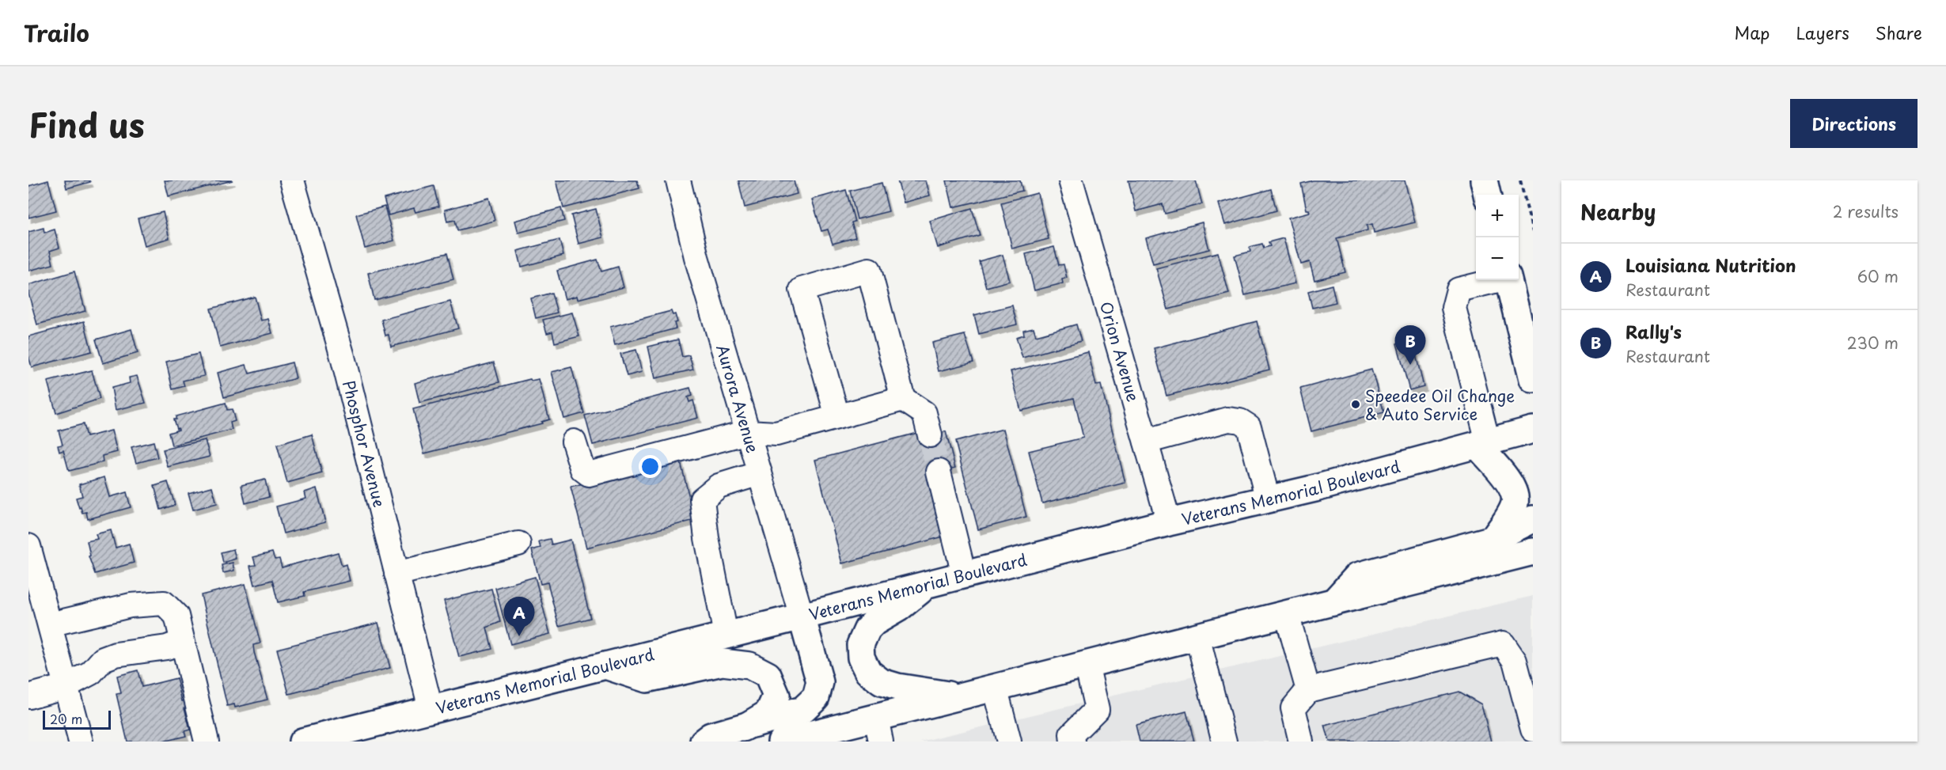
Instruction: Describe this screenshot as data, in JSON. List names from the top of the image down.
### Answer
{
  "streets": {
    "main road": ["Veterans Memorial Boulevard"],
    "street": ["Orion Avenue", "Aurora Avenue", "Phosphor Avenue"]
  },
  "crossings": [
    ["Orion Avenue", "Veterans Memorial Boulevard"],
    ["Aurora Avenue", "Veterans Memorial Boulevard"],
    ["Phosphor Avenue", "Veterans Memorial Boulevard"]
  ],
  "places": ["Speedee Oil Change & Auto Service"],
  "scale_bar": "20 m",
  "page": {
    "header": "Trailo",
    "nav": ["Map", "Layers", "Share"],
    "title": "Find us",
    "buttons": "Directions",
    "heading": ["Nearby", "2 results"],
    "map_buttons": ["+", "−"],
    "list": [
      {
        "mark": "A",
        "name": "Louisiana Nutrition",
        "note": "Restaurant",
        "value": "60 m"
      },
      {
        "mark": "B",
        "name": "Rally's",
        "note": "Restaurant",
        "value": "230 m"
      }
    ],
    "pins": ["B", "A"],
    "scale": "20 m"
  }
}
